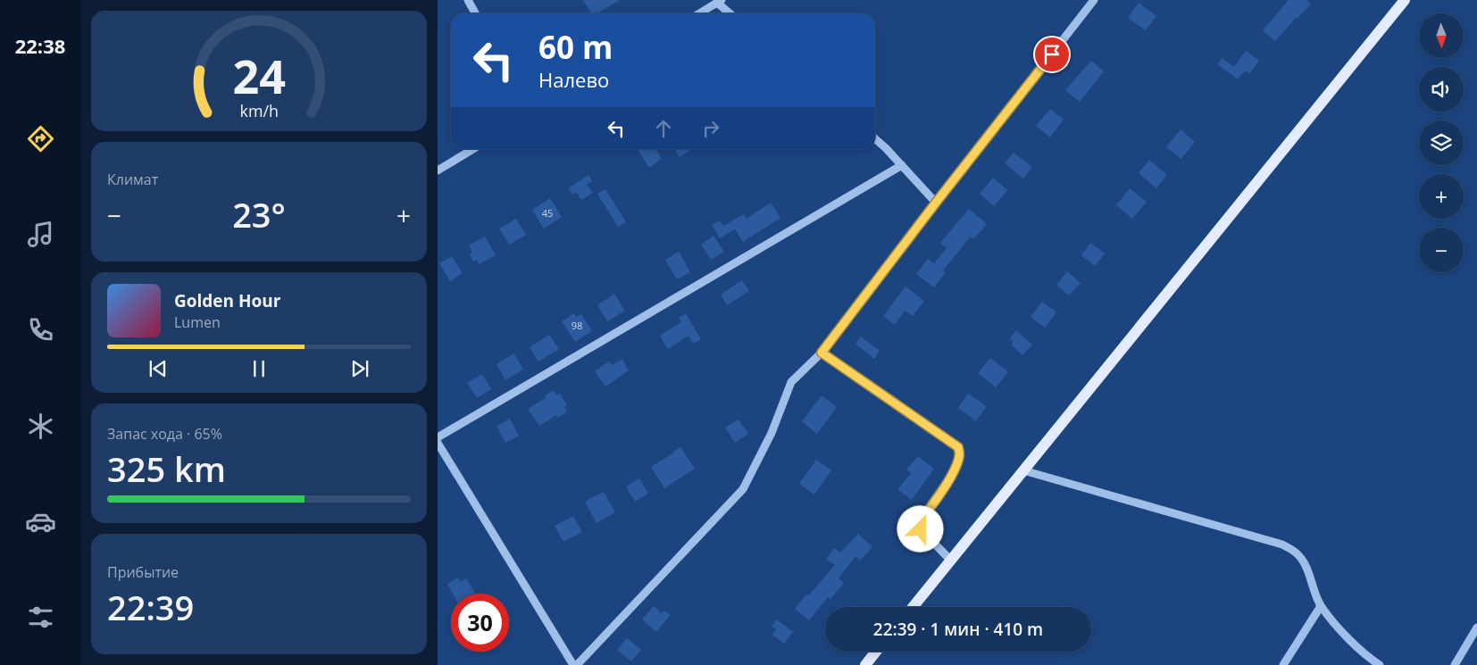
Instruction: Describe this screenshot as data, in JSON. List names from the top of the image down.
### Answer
{
  "house_numbers": ["45", "98"],
  "north": "bottom",
  "page": {
    "tabs": "22:38",
    "map_buttons": ["+", "−"],
    "turn": ["60 m", "Налево"],
    "tile": [
      "Климат",
      ["Запас хода · 65%", "325 km"],
      ["Прибытие", "22:39"]
    ],
    "heat": ["−", "23°", "+"],
    "song": ["Golden Hour", "Lumen"],
    "limit": "30",
    "trip": "22:39 · 1 мин · 410 m",
    "gauge": ["24", "km/h"]
  }
}
